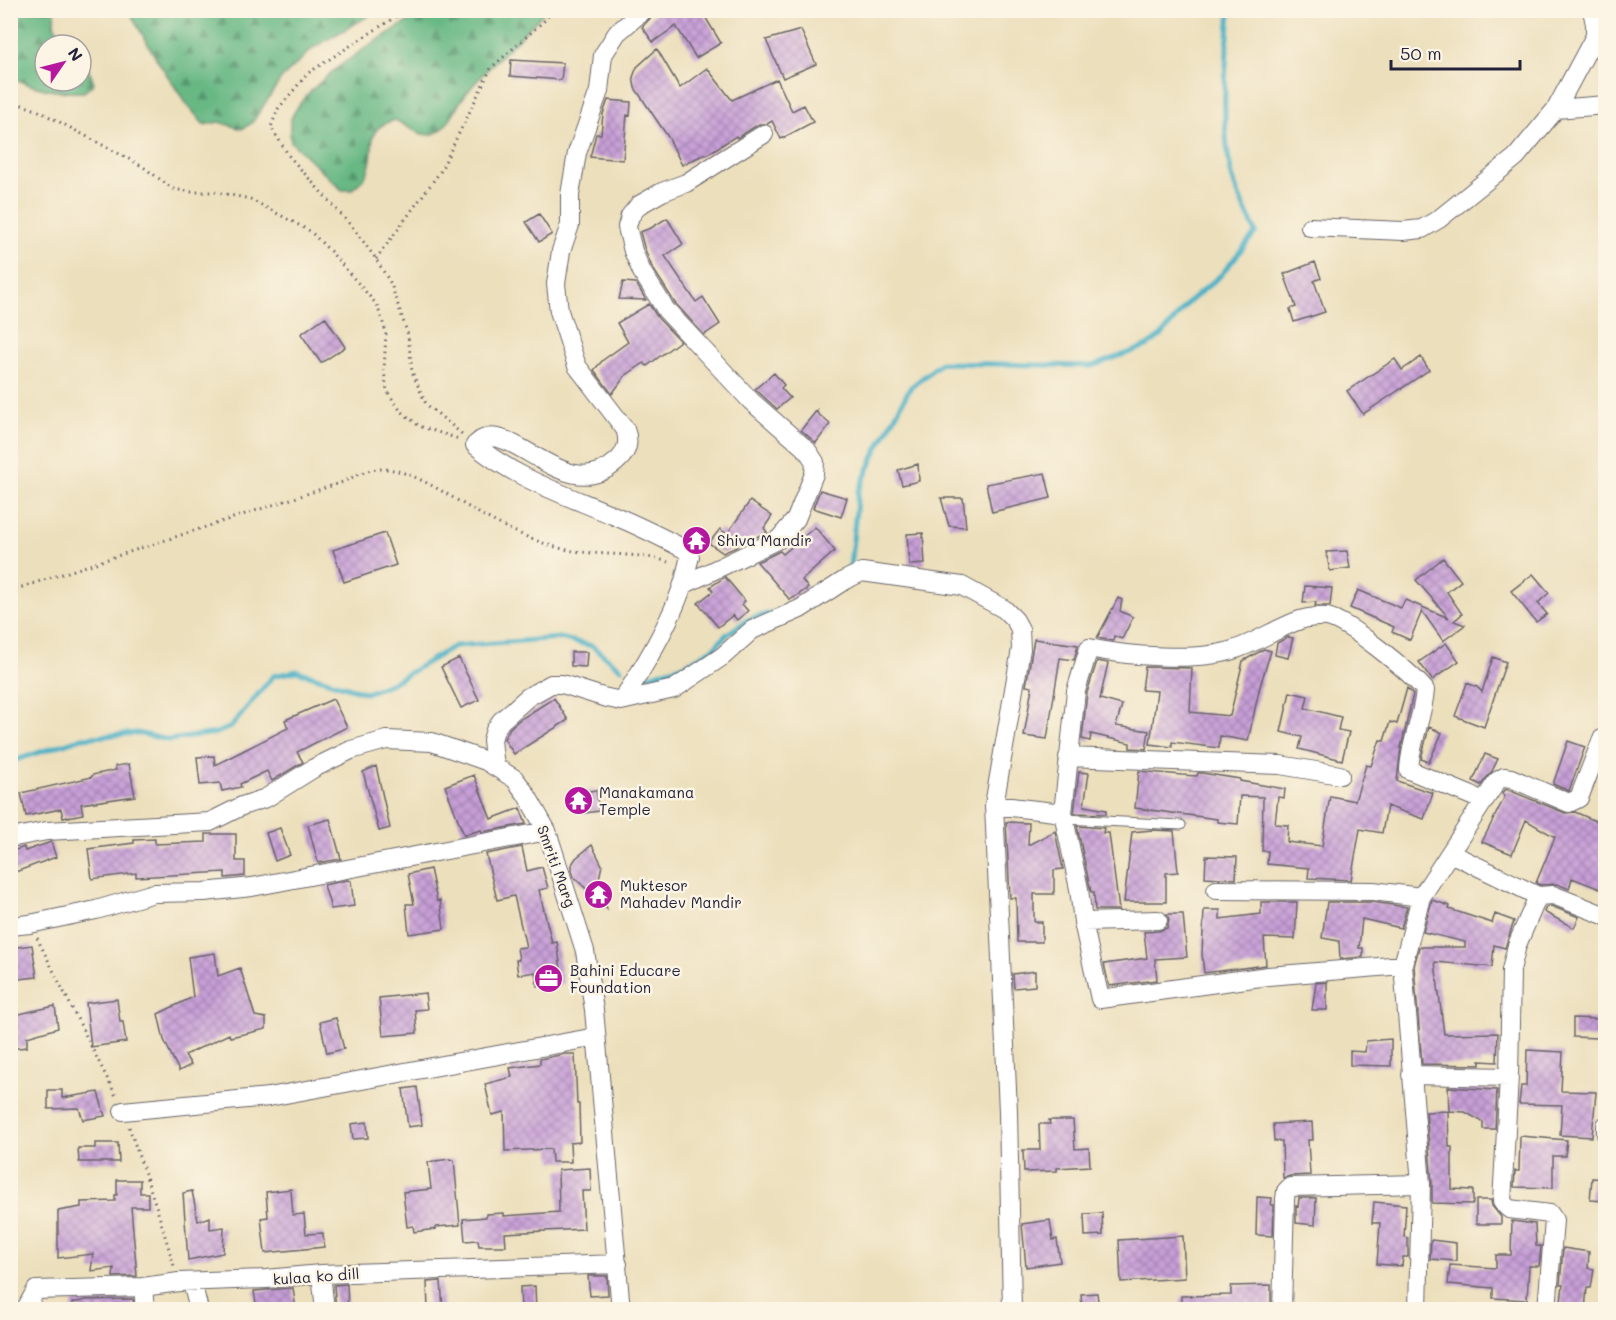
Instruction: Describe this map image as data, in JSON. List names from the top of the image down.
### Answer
{
  "streets": {
    "street": ["Smriti Marg", "kulaa ko dill"]
  },
  "crossings": [
    ["Smriti Marg", "kulaa ko dill"]
  ],
  "places": {
    "temple": ["Shiva Mandir", "Manakamana Temple", "Muktesor Mahadev Mandir"],
    "office": ["Bahini Educare Foundation"]
  },
  "scale_bar": "50 m",
  "north": "top right"
}
